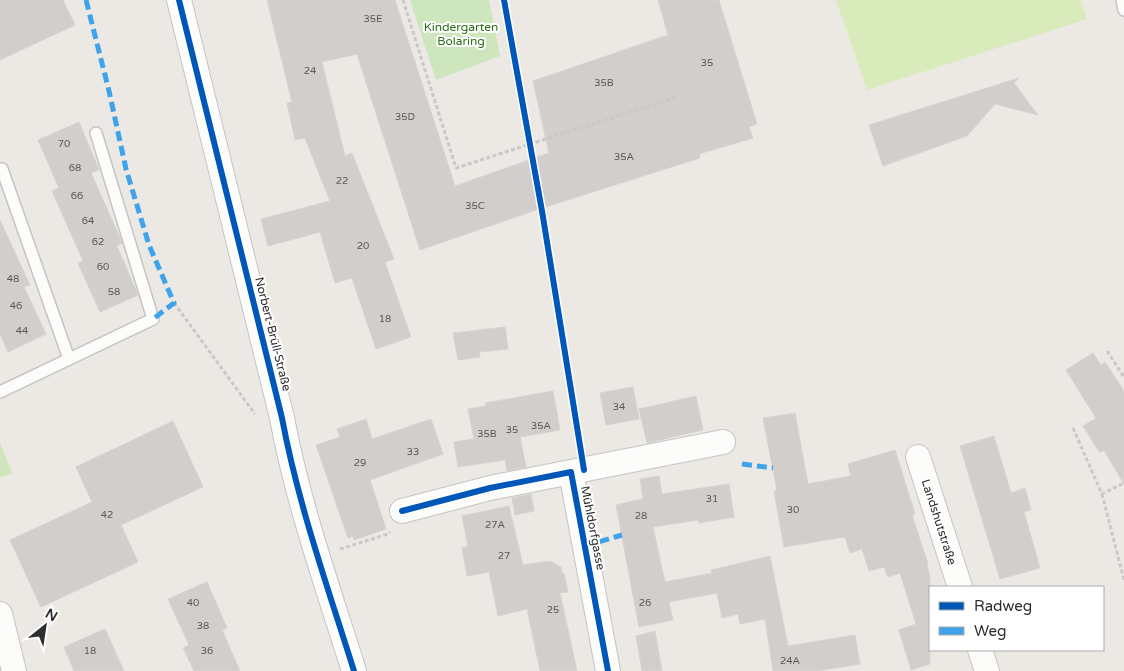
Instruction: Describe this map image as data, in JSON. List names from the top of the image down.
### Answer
{
  "streets": {
    "street": ["Norbert-Brüll-Straße", "Landshutstraße", "Mühldorfgasse"]
  },
  "parks": ["Kindergarten Bolaring"],
  "house_numbers": [
    "35E",
    "35",
    "24",
    "35B",
    "35D",
    "70",
    "35A",
    "68",
    "22",
    "66",
    "35C",
    "64",
    "62",
    "20",
    "60",
    "48",
    "58",
    "46",
    "18",
    "44",
    "34",
    "35A",
    "35",
    "35B",
    "33",
    "29",
    "31",
    "30",
    "42",
    "28",
    "27A",
    "27",
    "40",
    "26",
    "25",
    "38",
    "18",
    "36",
    "24A"
  ],
  "legend": ["Radweg", "Weg"],
  "north": "top right"
}
